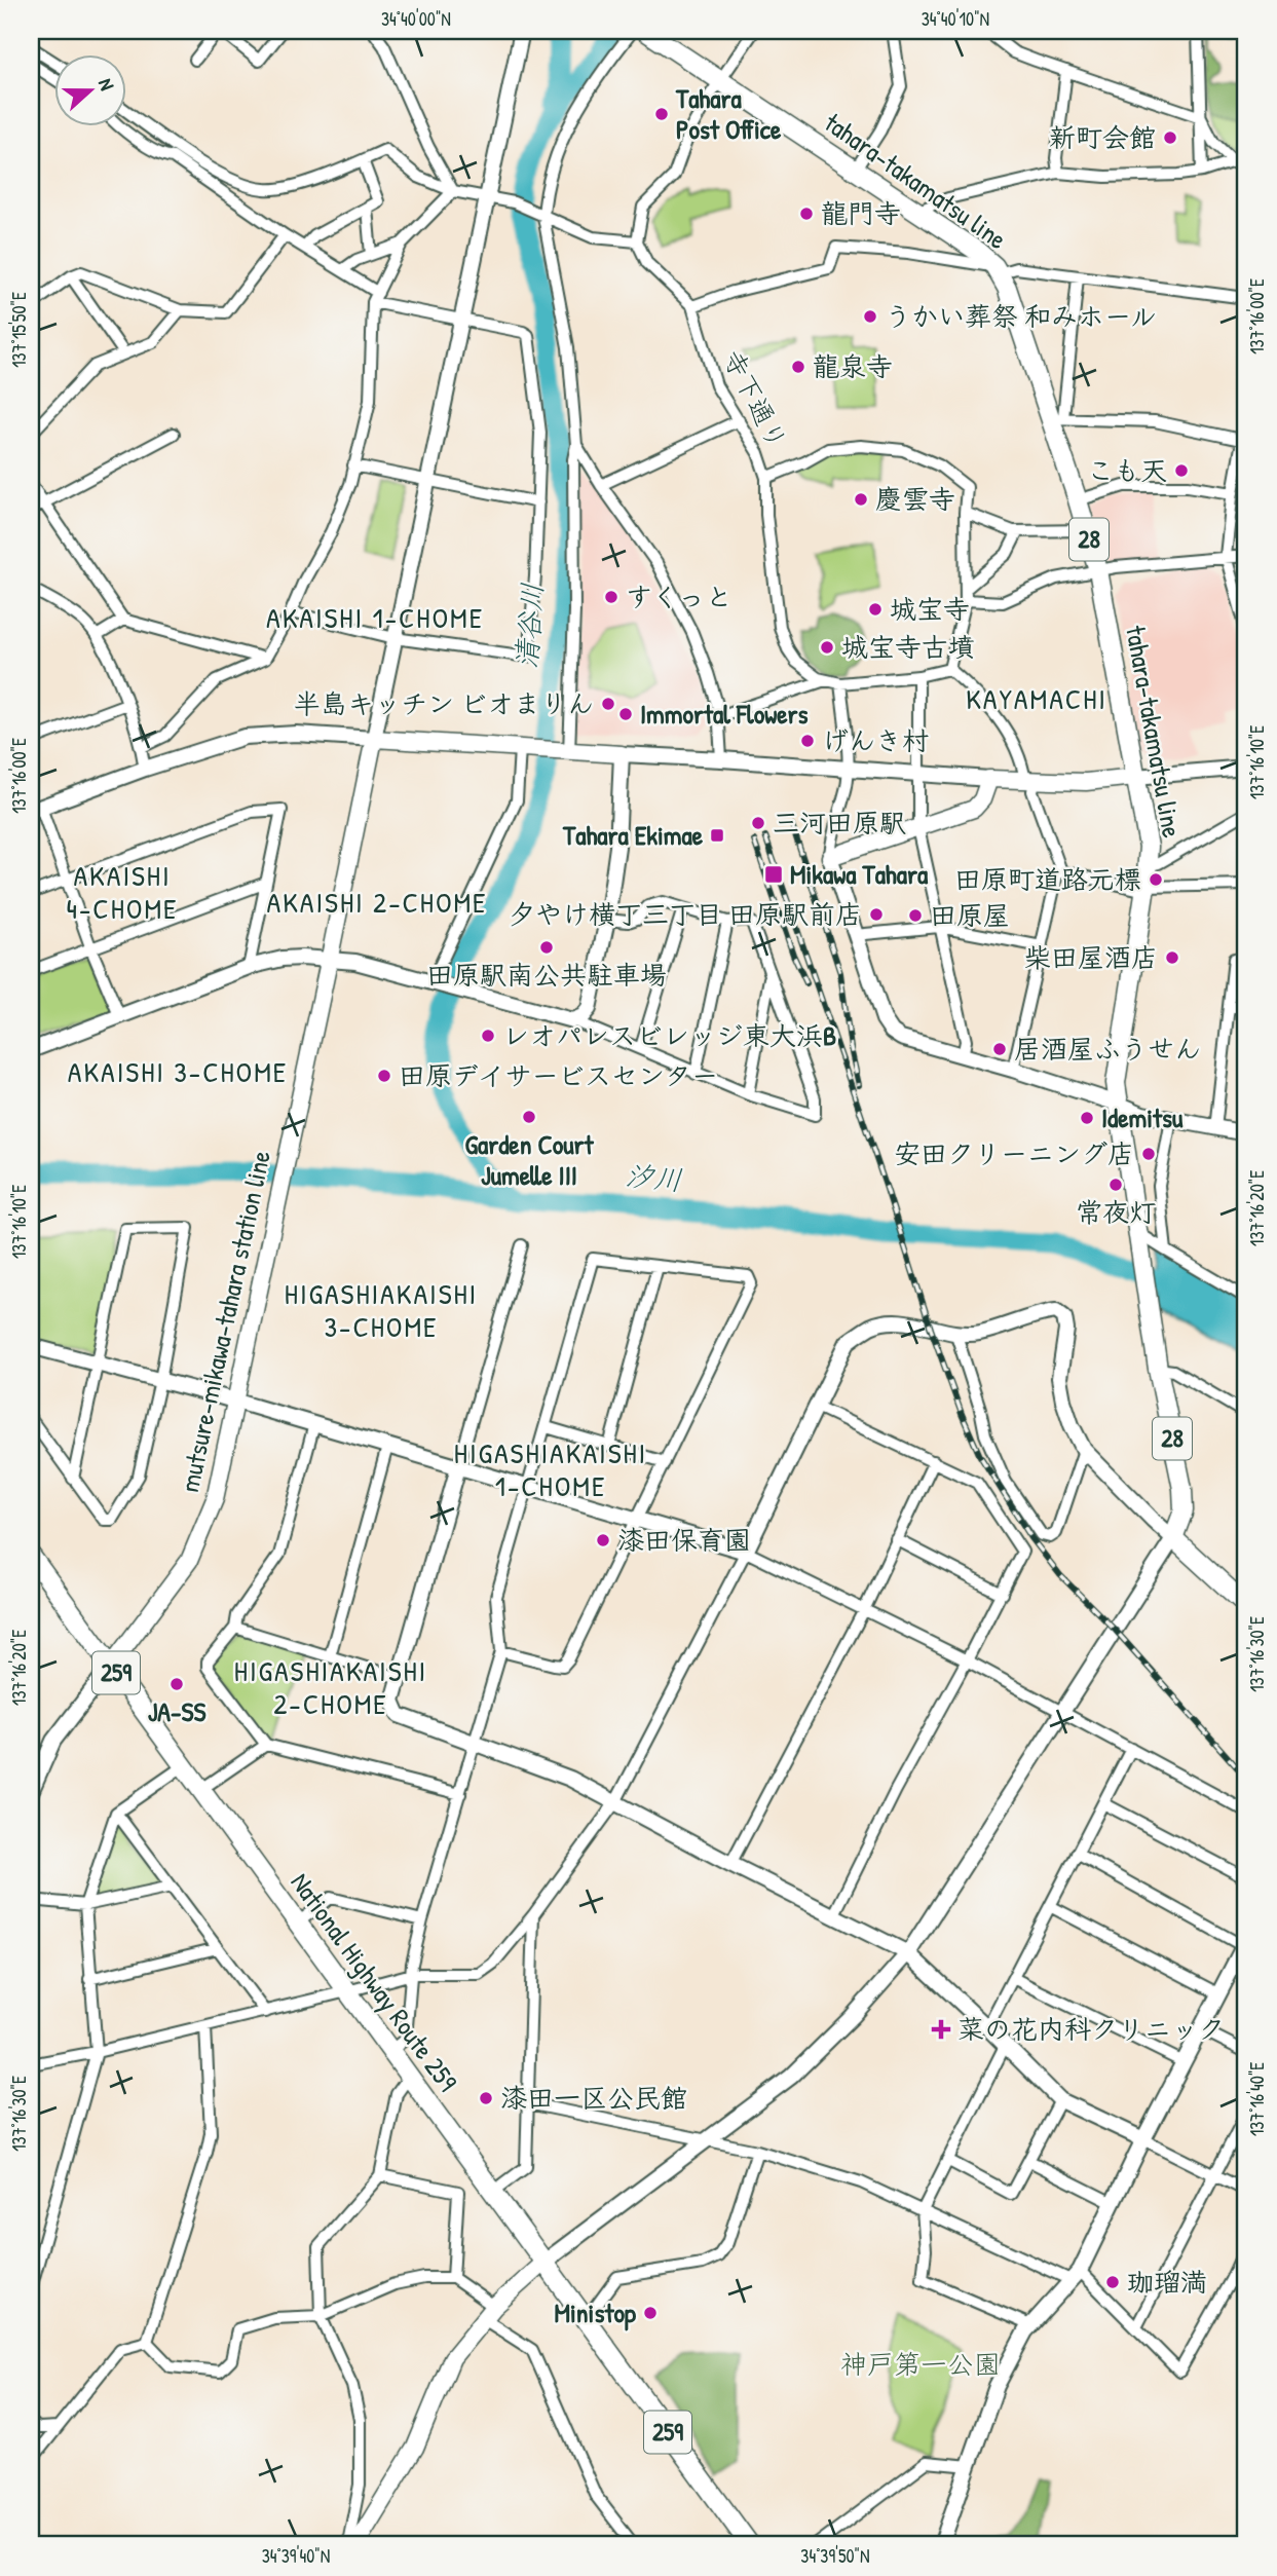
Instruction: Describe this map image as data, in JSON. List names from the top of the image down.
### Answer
{
  "streets": {
    "main road": [
      "tahara-takamatsu line",
      "28",
      "mutsure-mikawa-tahara station line",
      "259",
      "National Highway Route 259"
    ],
    "street": ["寺下通り"]
  },
  "crossings": [
    ["mutsure-mikawa-tahara station line", "National Highway Route 259"]
  ],
  "districts": [
    "AKAISHI 1-CHOME",
    "KAYAMACHI",
    "AKAISHI 4-CHOME",
    "AKAISHI 2-CHOME",
    "AKAISHI 3-CHOME",
    "HIGASHIAKAISHI 3-CHOME",
    "HIGASHIAKAISHI 1-CHOME",
    "HIGASHIAKAISHI 2-CHOME"
  ],
  "water": ["清谷川", "汐川"],
  "parks": ["神戸第一公園"],
  "places": {
    "other": [
      "Tahara Post Office",
      "新町会館",
      "龍門寺",
      "うかい葬祭 和みホール",
      "龍泉寺",
      "こも天",
      "慶雲寺",
      "すくっと",
      "城宝寺",
      "城宝寺古墳",
      "半島キッチン ビオまりん",
      "Immortal Flowers",
      "げんき村",
      "三河田原駅",
      "田原町道路元標",
      "夕やけ横丁三丁目 田原駅前店",
      "田原屋",
      "田原駅南公共駐車場",
      "柴田屋酒店",
      "レオパレスビレッジ東大浜B",
      "居酒屋ふうせん",
      "田原デイサービスセンター",
      "Garden Court Jumelle III",
      "Idemitsu",
      "安田クリーニング店",
      "常夜灯",
      "漆田保育園",
      "JA-SS",
      "漆田一区公民館",
      "珈瑠満",
      "Ministop"
    ],
    "transit": ["Tahara Ekimae", "Mikawa Tahara"],
    "health": ["菜の花内科クリニック"]
  },
  "north": "right",
  "coordinates": [
    "34°40'00\"N",
    "34°40'10\"N",
    "137°16'00\"E",
    "137°15'50\"E",
    "137°16'10\"E",
    "137°16'20\"E",
    "137°16'30\"E",
    "137°16'40\"E",
    "34°39'40\"N",
    "34°39'50\"N"
  ]
}
